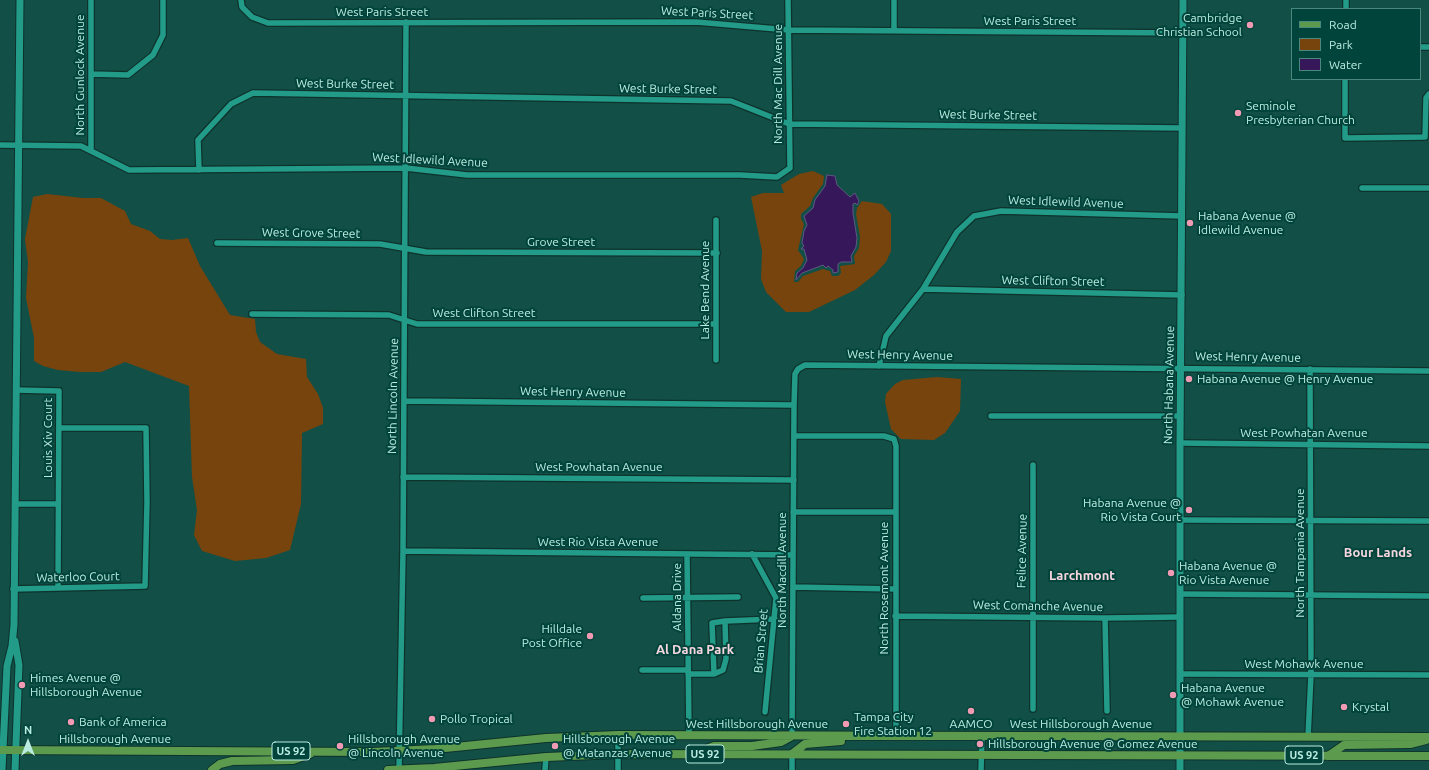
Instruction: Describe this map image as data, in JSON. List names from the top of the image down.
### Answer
{
  "streets": {
    "main road": ["West Hillsborough Avenue", "Hillsborough Avenue", "US 92"],
    "street": [
      "West Paris Street",
      "North Gunlock Avenue",
      "West Burke Street",
      "North Mac Dill Avenue",
      "West Idlewild Avenue",
      "West Grove Street",
      "Grove Street",
      "West Clifton Street",
      "Lake Bend Avenue",
      "West Henry Avenue",
      "North Habana Avenue",
      "North Lincoln Avenue",
      "West Powhatan Avenue",
      "Louis Xiv Court",
      "West Rio Vista Avenue",
      "Felice Avenue",
      "North Tampania Avenue",
      "North Macdill Avenue",
      "Waterloo Court",
      "North Rosemont Avenue",
      "Aldana Drive",
      "West Comanche Avenue",
      "Brian Street",
      "West Mohawk Avenue"
    ]
  },
  "crossings": [
    ["West Paris Street", "North Mac Dill Avenue"],
    ["West Paris Street", "North Habana Avenue"],
    ["West Paris Street", "North Lincoln Avenue"],
    ["North Gunlock Avenue", "West Idlewild Avenue"],
    ["West Burke Street", "North Mac Dill Avenue"],
    ["West Burke Street", "West Idlewild Avenue"],
    ["West Burke Street", "North Habana Avenue"],
    ["West Burke Street", "North Lincoln Avenue"],
    ["North Mac Dill Avenue", "West Idlewild Avenue"],
    ["West Idlewild Avenue", "West Clifton Street"],
    ["West Idlewild Avenue", "West Henry Avenue"],
    ["West Idlewild Avenue", "North Habana Avenue"],
    ["West Idlewild Avenue", "North Lincoln Avenue"],
    ["West Grove Street", "Grove Street"],
    ["West Grove Street", "North Lincoln Avenue"],
    ["Grove Street", "Lake Bend Avenue"],
    ["Grove Street", "North Lincoln Avenue"],
    ["West Clifton Street", "Lake Bend Avenue"],
    ["West Clifton Street", "North Habana Avenue"],
    ["West Clifton Street", "North Lincoln Avenue"],
    ["West Henry Avenue", "North Habana Avenue"],
    ["West Henry Avenue", "North Lincoln Avenue"],
    ["West Henry Avenue", "North Tampania Avenue"],
    ["West Henry Avenue", "North Macdill Avenue"],
    ["North Habana Avenue", "West Powhatan Avenue"],
    ["North Habana Avenue", "West Comanche Avenue"],
    ["North Habana Avenue", "West Mohawk Avenue"],
    ["North Habana Avenue", "West Hillsborough Avenue"],
    ["North Habana Avenue", "US 92"],
    ["North Lincoln Avenue", "West Powhatan Avenue"],
    ["North Lincoln Avenue", "West Rio Vista Avenue"],
    ["North Lincoln Avenue", "West Hillsborough Avenue"],
    ["North Lincoln Avenue", "US 92"],
    ["West Powhatan Avenue", "North Tampania Avenue"],
    ["West Powhatan Avenue", "North Macdill Avenue"],
    ["Louis Xiv Court", "Waterloo Court"],
    ["West Rio Vista Avenue", "North Macdill Avenue"],
    ["West Rio Vista Avenue", "Aldana Drive"],
    ["West Rio Vista Avenue", "Brian Street"],
    ["Felice Avenue", "West Comanche Avenue"],
    ["North Tampania Avenue", "West Mohawk Avenue"],
    ["North Tampania Avenue", "West Hillsborough Avenue"],
    ["North Macdill Avenue", "North Rosemont Avenue"],
    ["North Macdill Avenue", "West Hillsborough Avenue"],
    ["North Rosemont Avenue", "West Comanche Avenue"],
    ["North Rosemont Avenue", "West Hillsborough Avenue"],
    ["Aldana Drive", "West Hillsborough Avenue"],
    ["West Hillsborough Avenue", "Hillsborough Avenue"]
  ],
  "districts": ["Bour Lands", "Larchmont", "Al Dana Park"],
  "places": [
    "Cambridge Christian School",
    "Seminole Presbyterian Church",
    "Habana Avenue @ Idlewild Avenue",
    "Habana Avenue @ Henry Avenue",
    "Habana Avenue @ Rio Vista Court",
    "Habana Avenue @ Rio Vista Avenue",
    "Hilldale Post Office",
    "Himes Avenue @ Hillsborough Avenue",
    "Habana Avenue @ Mohawk Avenue",
    "Krystal",
    "AAMCO",
    "Pollo Tropical",
    "Bank of America",
    "Tampa City Fire Station 12",
    "Hillsborough Avenue @ Gomez Avenue",
    "Hillsborough Avenue @ Lincoln Avenue",
    "Hillsborough Avenue @ Matanzas Avenue"
  ],
  "legend": ["Road", "Park", "Water"],
  "north": "top"
}
